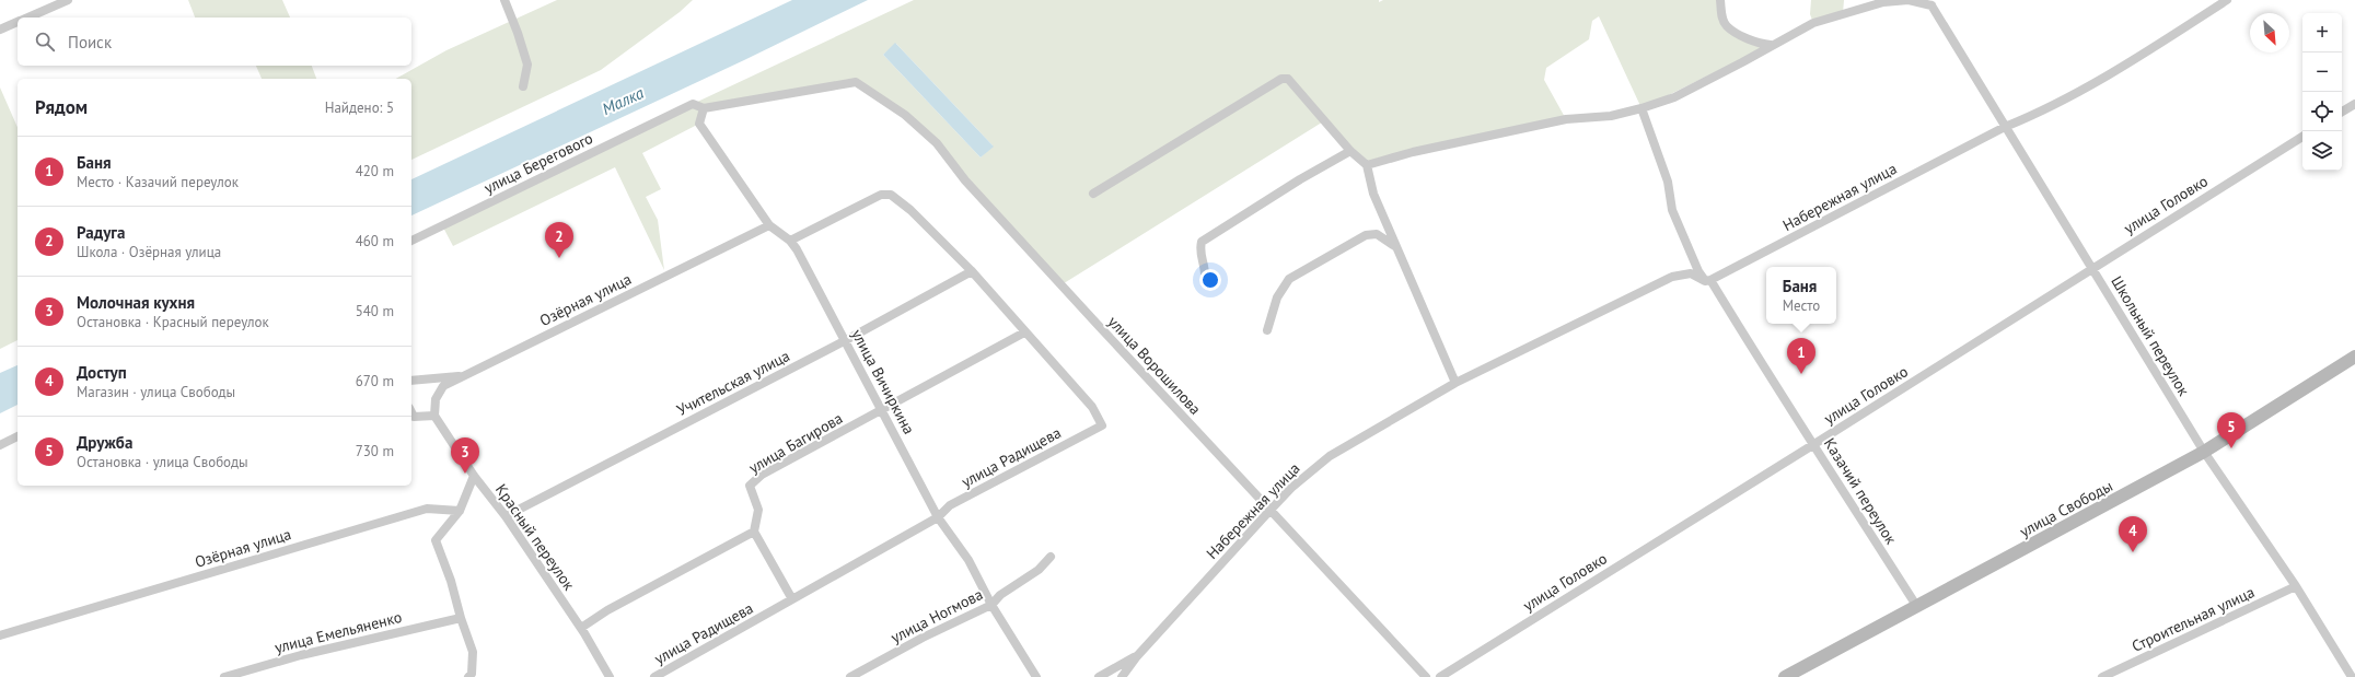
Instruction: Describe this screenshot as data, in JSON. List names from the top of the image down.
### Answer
{
  "streets": {
    "main road": ["улица Свободы"],
    "street": [
      "улица Берегового",
      "Набережная улица",
      "улица Головко",
      "Озёрная улица",
      "Школьный переулок",
      "улица Ворошилова",
      "улица Вичиркина",
      "Учительская улица",
      "улица Багирова",
      "улица Радищева",
      "Казачий переулок",
      "Красный переулок",
      "улица Ногмова",
      "Строительная улица",
      "улица Емельяненко"
    ]
  },
  "crossings": [
    ["улица Берегового", "улица Ворошилова"],
    ["улица Берегового", "улица Вичиркина"],
    ["Набережная улица", "Школьный переулок"],
    ["Набережная улица", "улица Ворошилова"],
    ["Набережная улица", "Казачий переулок"],
    ["улица Головко", "Школьный переулок"],
    ["улица Головко", "Казачий переулок"],
    ["Озёрная улица", "улица Вичиркина"],
    ["Озёрная улица", "Красный переулок"],
    ["Школьный переулок", "улица Свободы"],
    ["Школьный переулок", "Строительная улица"],
    ["улица Вичиркина", "Учительская улица"],
    ["улица Вичиркина", "улица Багирова"],
    ["улица Вичиркина", "улица Радищева"],
    ["улица Вичиркина", "улица Ногмова"],
    ["Учительская улица", "улица Радищева"],
    ["Учительская улица", "Красный переулок"],
    ["улица Багирова", "улица Радищева"],
    ["Казачий переулок", "улица Свободы"]
  ],
  "water": ["Малка"],
  "north": "bottom right",
  "page": {
    "map_buttons": ["+", "−"],
    "search": "Поиск",
    "heading": ["Рядом", "Найдено: 5"],
    "list": [
      {
        "mark": "1",
        "name": "Баня",
        "note": "Место · Казачий переулок",
        "value": "420 m"
      },
      {
        "mark": "2",
        "name": "Радуга",
        "note": "Школа · Озёрная улица",
        "value": "460 m"
      },
      {
        "mark": "3",
        "name": "Молочная кухня",
        "note": "Остановка · Красный переулок",
        "value": "540 m"
      },
      {
        "mark": "4",
        "name": "Доступ",
        "note": "Магазин · улица Свободы",
        "value": "670 m"
      },
      {
        "mark": "5",
        "name": "Дружба",
        "note": "Остановка · улица Свободы",
        "value": "730 m"
      }
    ],
    "pins": [
      "2",
      "1",
      "5",
      "3",
      "4"
    ],
    "popup": ["Баня", "Место"]
  }
}
